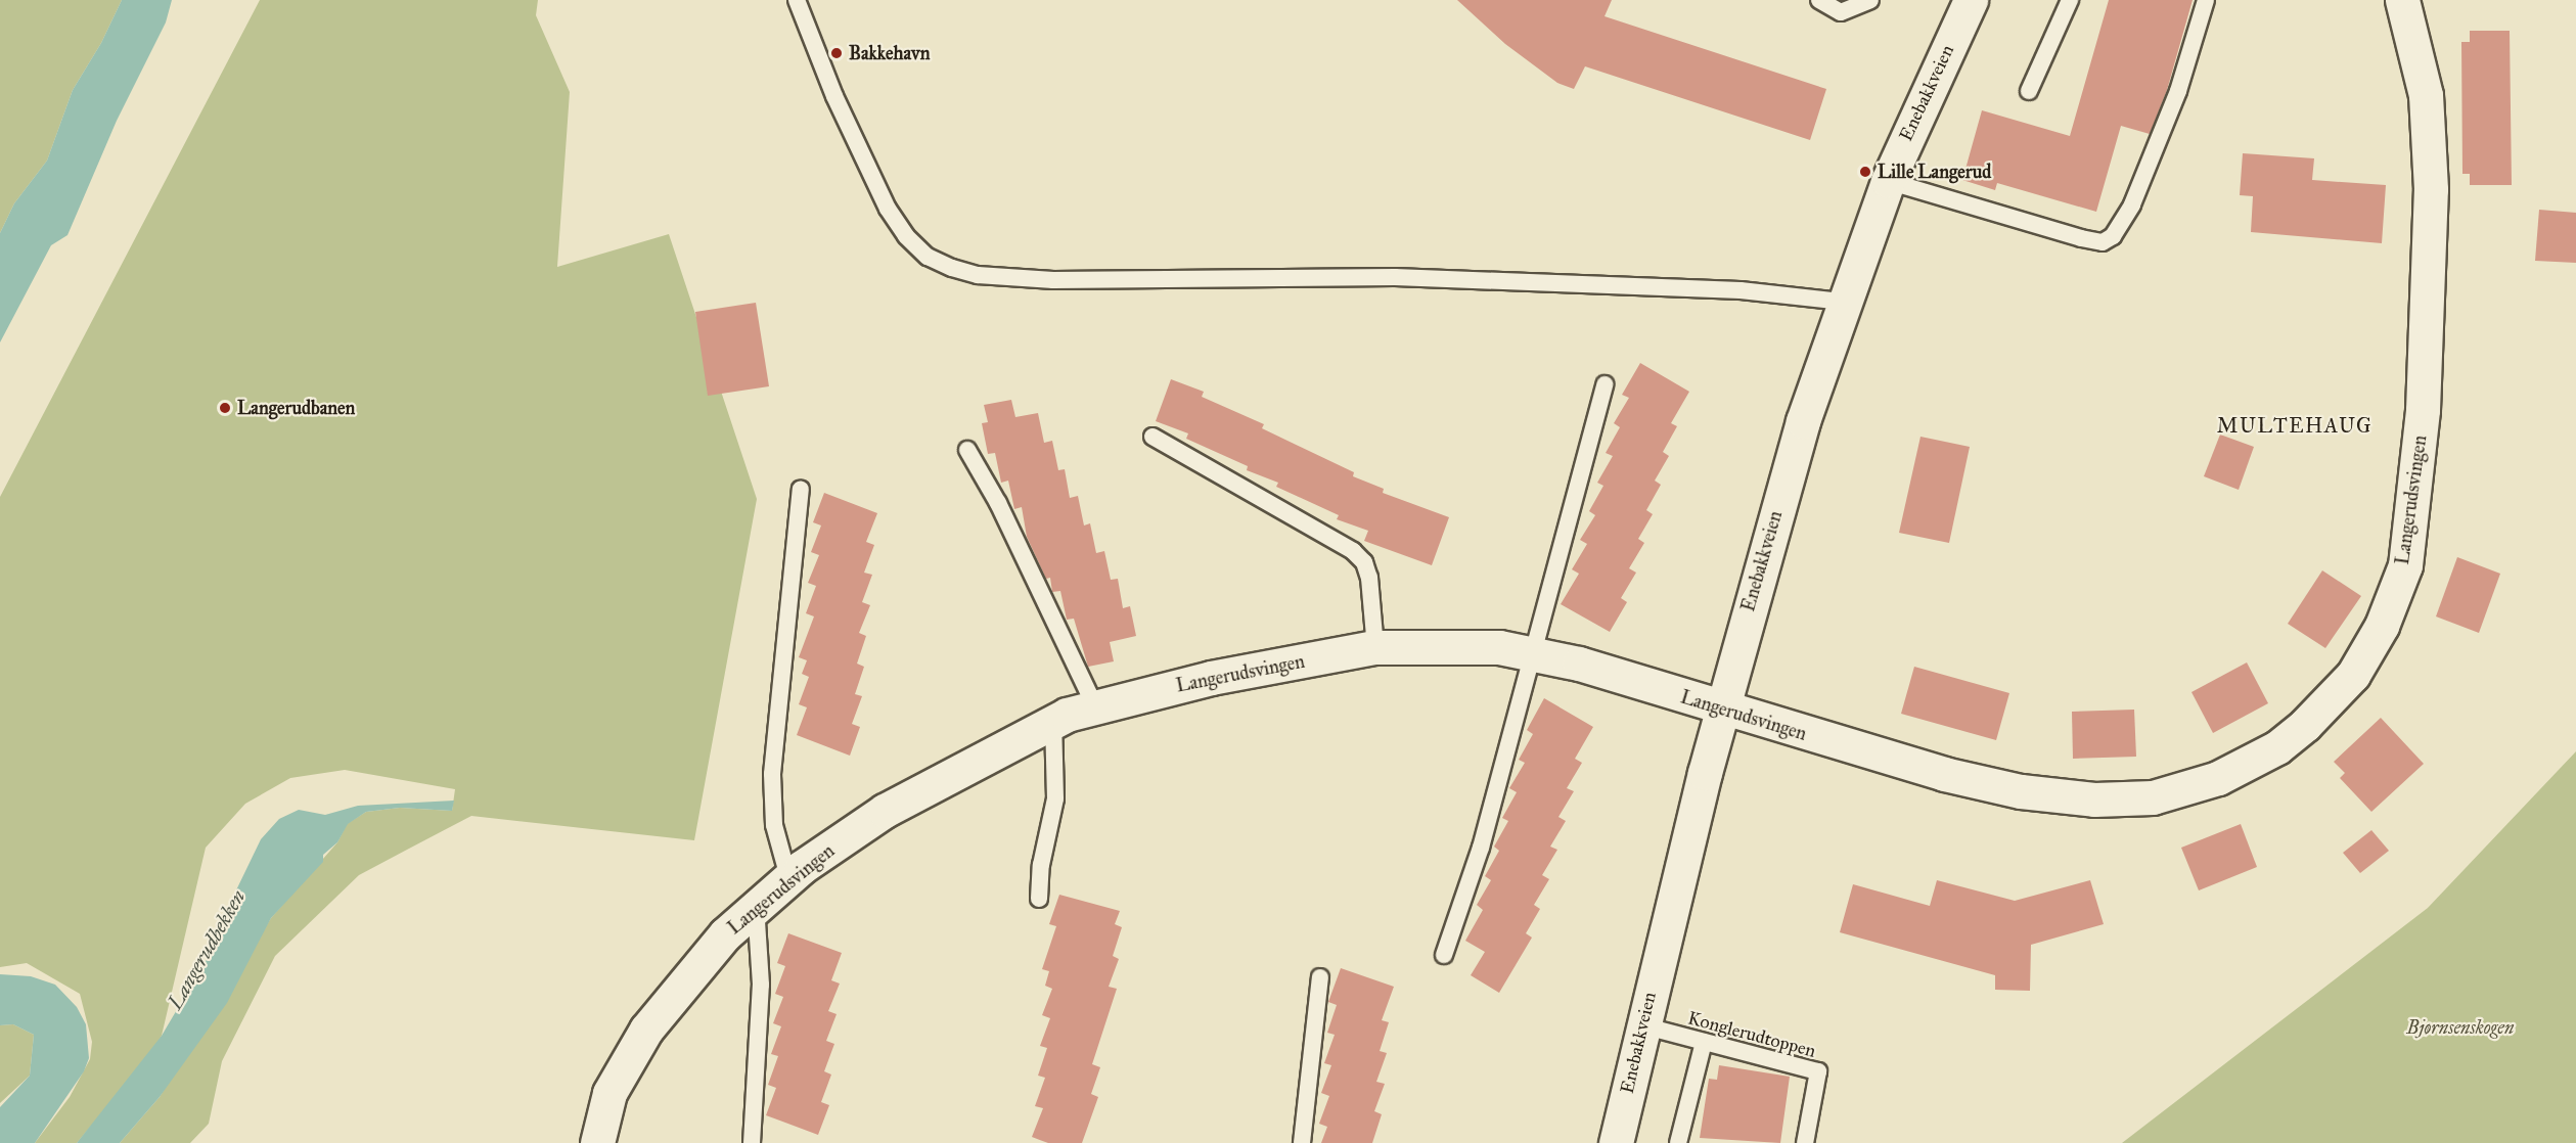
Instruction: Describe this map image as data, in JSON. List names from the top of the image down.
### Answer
{
  "streets": {
    "street": ["Enebakkveien", "Langerudsvingen"],
    "lane": ["Konglerudtoppen"]
  },
  "crossings": [
    ["Enebakkveien", "Langerudsvingen"],
    ["Enebakkveien", "Konglerudtoppen"]
  ],
  "districts": ["MULTEHAUG"],
  "water": ["Langerudbekken"],
  "parks": ["Bjørnsenskogen"],
  "places": ["Bakkehavn", "Lille Langerud", "Langerudbanen"]
}
